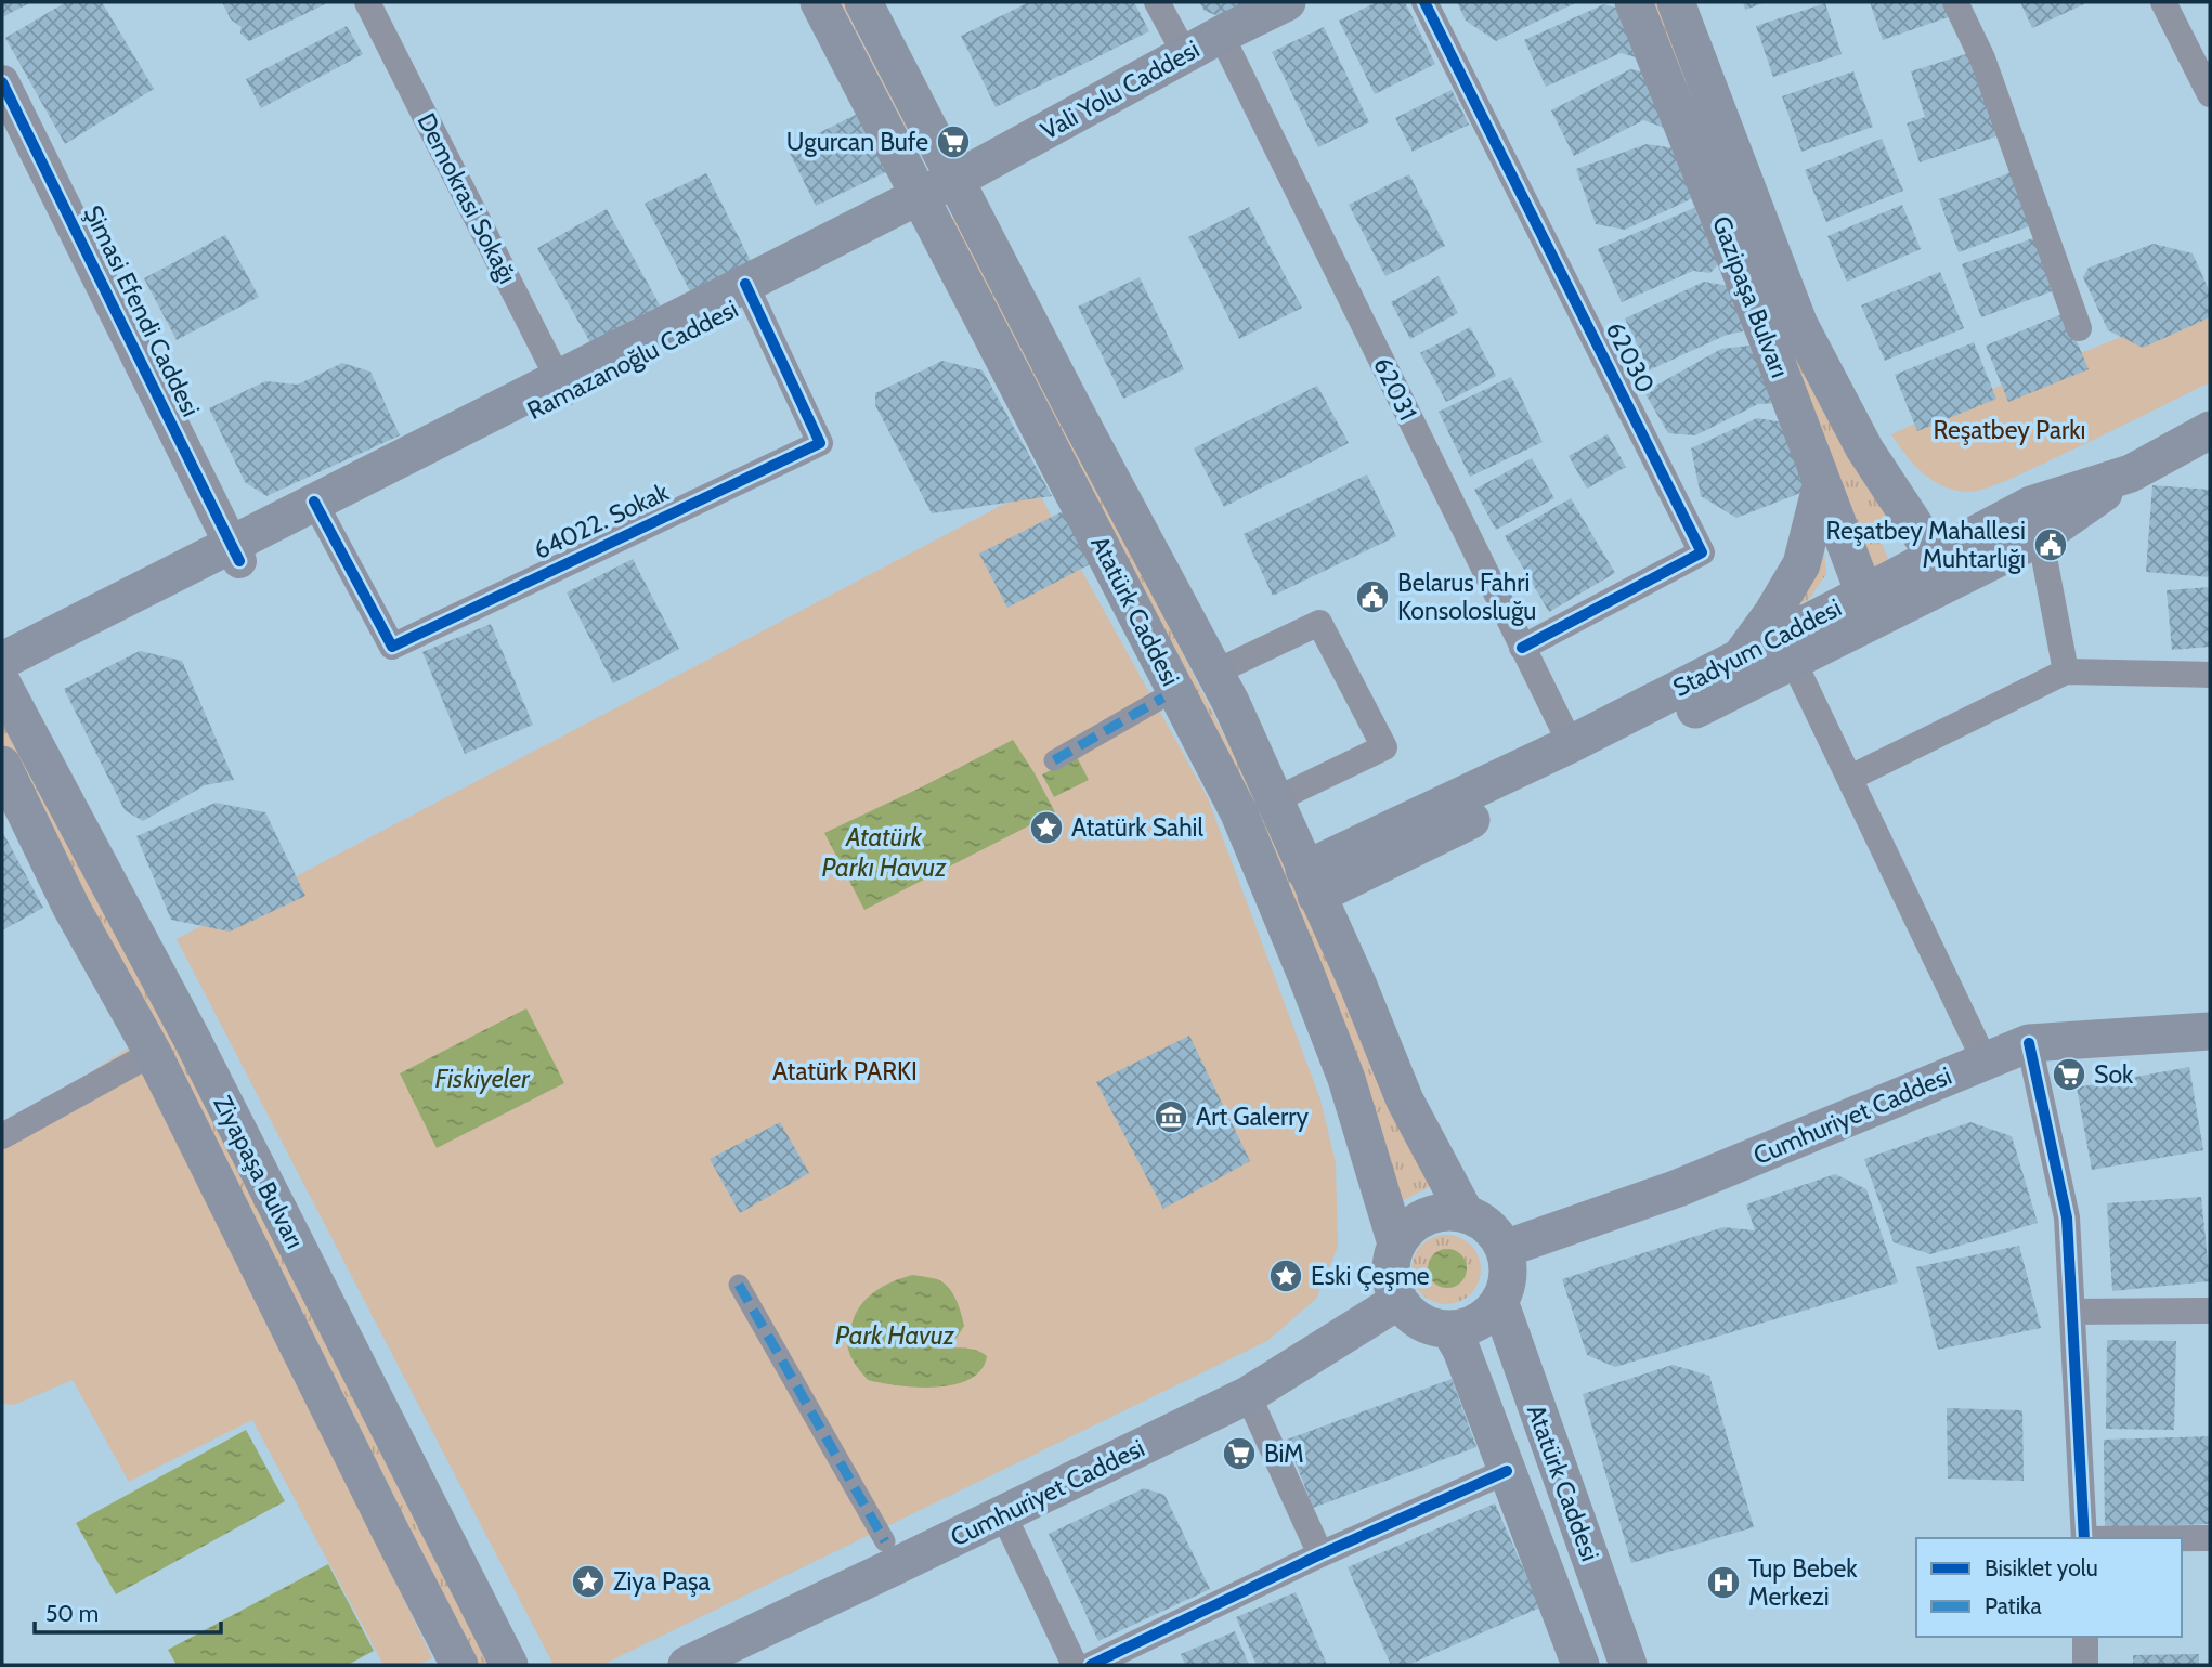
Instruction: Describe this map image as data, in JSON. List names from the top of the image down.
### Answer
{
  "streets": {
    "main road": [
      "Vali Yolu Caddesi",
      "Gazipaşa Bulvarı",
      "Ramazanoğlu Caddesi",
      "Atatürk Caddesi",
      "Stadyum Caddesi",
      "Cumhuriyet Caddesi",
      "Ziyapaşa Bulvarı"
    ],
    "street": [
      "Demokrasi Sokağı",
      "Şimasi Efendi Caddesi",
      "62030",
      "62031",
      "64022. Sokak"
    ]
  },
  "crossings": [
    ["Vali Yolu Caddesi", "Ramazanoğlu Caddesi"],
    ["Vali Yolu Caddesi", "62031"],
    ["Vali Yolu Caddesi", "Atatürk Caddesi"],
    ["Demokrasi Sokağı", "Ramazanoğlu Caddesi"],
    ["Gazipaşa Bulvarı", "Stadyum Caddesi"],
    ["Şimasi Efendi Caddesi", "Ramazanoğlu Caddesi"],
    ["62030", "62031"],
    ["Ramazanoğlu Caddesi", "64022. Sokak"],
    ["Ramazanoğlu Caddesi", "Atatürk Caddesi"],
    ["Ramazanoğlu Caddesi", "Ziyapaşa Bulvarı"],
    ["62031", "Stadyum Caddesi"],
    ["Atatürk Caddesi", "Stadyum Caddesi"],
    ["Atatürk Caddesi", "Cumhuriyet Caddesi"]
  ],
  "water": ["Atatürk Parkı Havuz", "Fiskiyeler", "Park Havuz"],
  "parks": ["Reşatbey Parkı", "Atatürk PARKI"],
  "places": {
    "supermarket": ["Ugurcan Bufe", "Sok", "BiM"],
    "public building": ["Reşatbey Mahallesi Muhtarlığı", "Belarus Fahri Konsolosluğu"],
    "place": ["Atatürk Sahil", "Eski Çeşme", "Ziya Paşa"],
    "museum": ["Art Galerry"],
    "hospital": ["Tup Bebek Merkezi"]
  },
  "legend": ["Bisiklet yolu", "Patika"],
  "scale_bar": "50 m"
}
